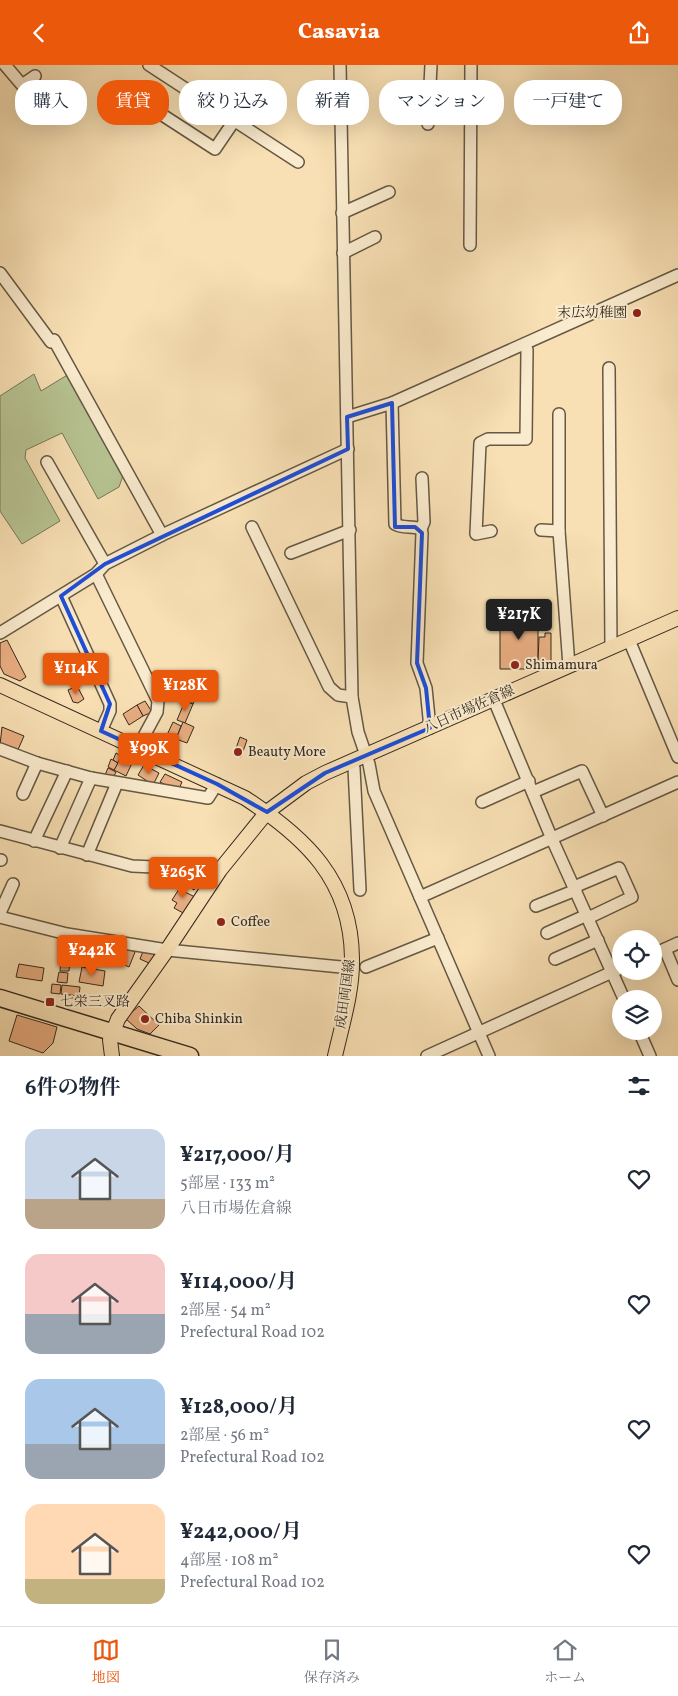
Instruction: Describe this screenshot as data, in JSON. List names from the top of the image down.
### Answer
{
  "streets": {
    "main road": ["八日市場佐倉線", "成田両国線"]
  },
  "crossings": [
    ["八日市場佐倉線", "成田両国線"]
  ],
  "places": {
    "other": [
      "末広幼稚園",
      "Shimamura",
      "Beauty More",
      "Coffee",
      "Chiba Shinkin"
    ],
    "transit": ["七栄三叉路"]
  },
  "page": {
    "header": "Casavia",
    "chip": [
      "購入",
      "賃貸",
      "絞り込み",
      "新着",
      "マンション",
      "一戸建て"
    ],
    "price": [
      "¥217K",
      "¥114K",
      "¥128K",
      "¥99K",
      "¥265K",
      "¥242K"
    ],
    "heading": "6件の物件",
    "list": [
      {
        "name": "¥217,000/月",
        "note": "5部屋 · 133 m² · 八日市場佐倉線"
      },
      {
        "name": "¥114,000/月",
        "note": "2部屋 · 54 m² · Prefectural Road 102"
      },
      {
        "name": "¥128,000/月",
        "note": "2部屋 · 56 m² · Prefectural Road 102"
      },
      {
        "name": "¥242,000/月",
        "note": "4部屋 · 108 m² · Prefectural Road 102"
      }
    ],
    "tabs": ["地図", "保存済み", "ホーム"]
  }
}
